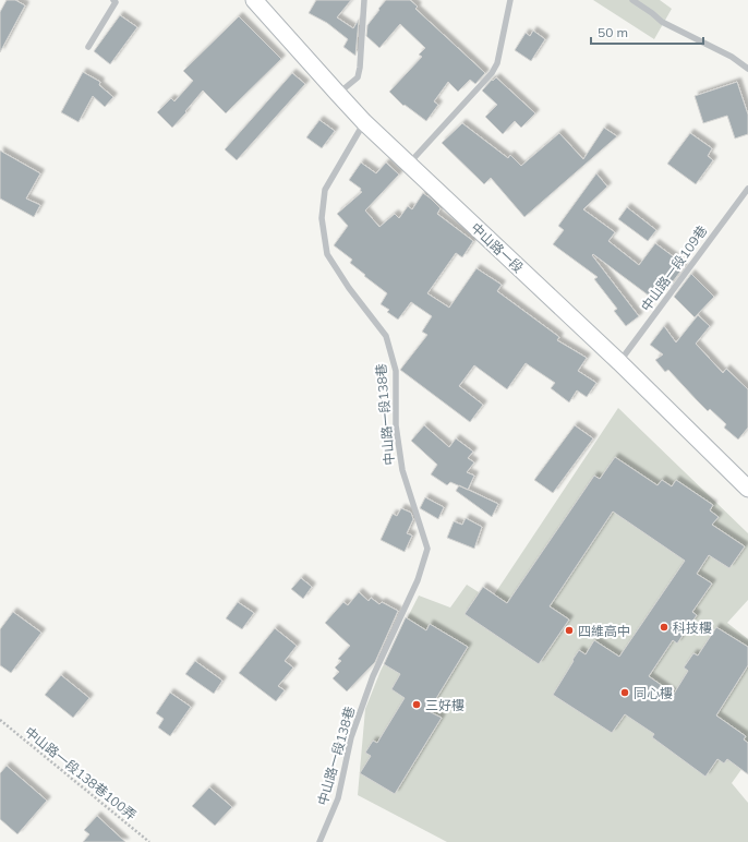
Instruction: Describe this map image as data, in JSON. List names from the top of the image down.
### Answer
{
  "streets": {
    "street": ["中山路一段"],
    "lane": ["中山路一段109巷", "中山路一段138巷"],
    "path": ["中山路一段138巷100弄"]
  },
  "crossings": [
    ["中山路一段", "中山路一段109巷"],
    ["中山路一段", "中山路一段138巷"]
  ],
  "places": [
    "科技樓",
    "四維高中",
    "同心樓",
    "三好樓"
  ],
  "scale_bar": "50 m"
}
